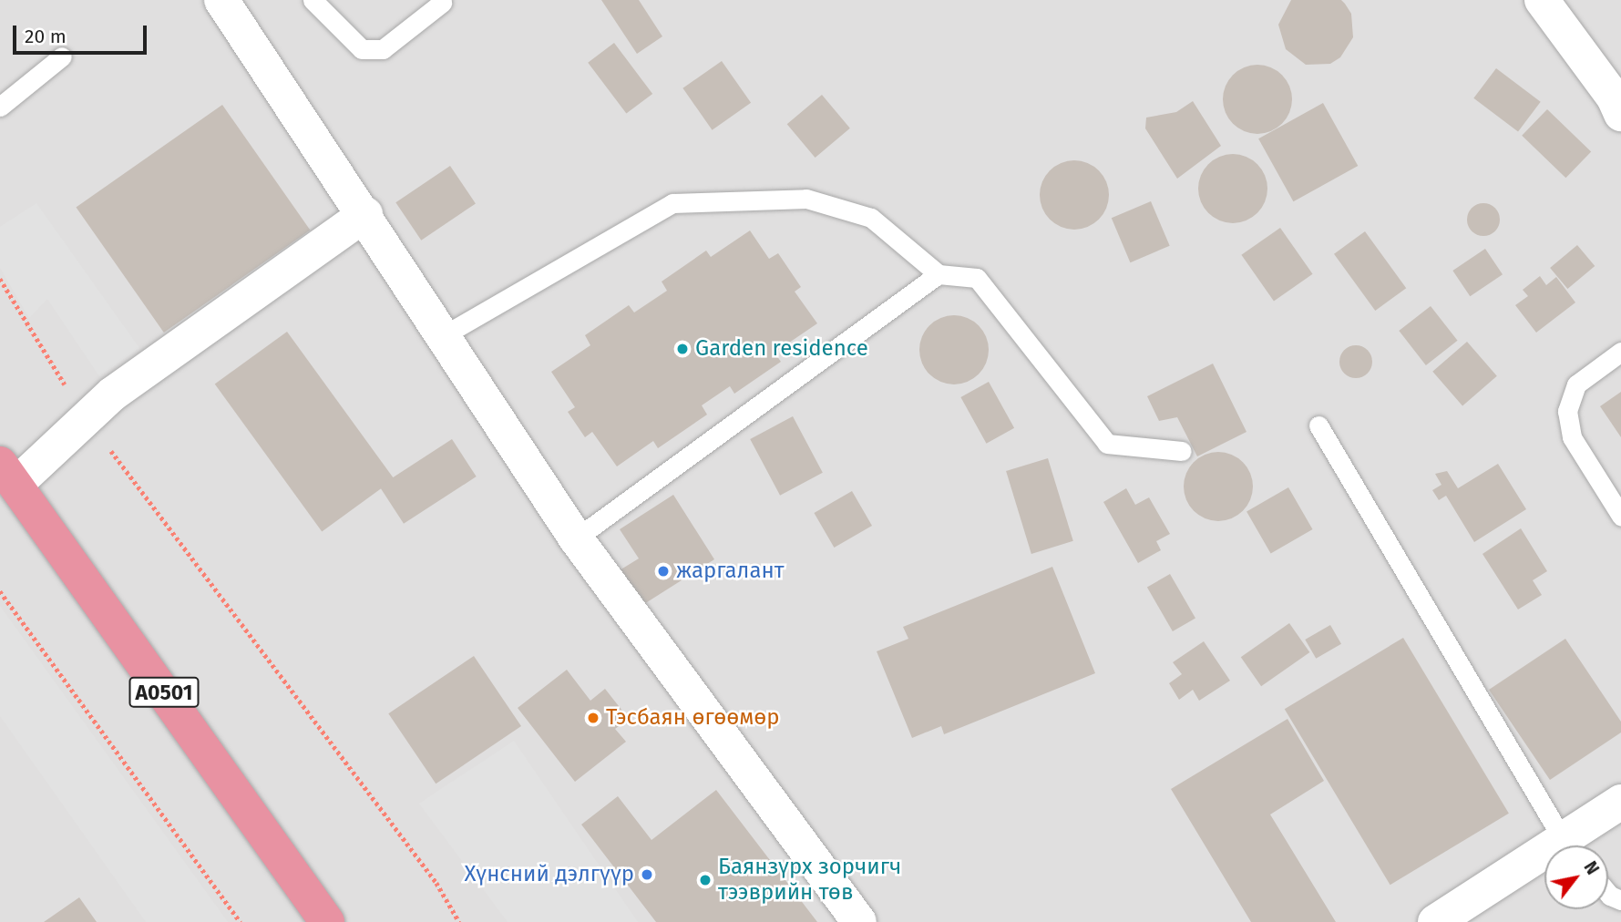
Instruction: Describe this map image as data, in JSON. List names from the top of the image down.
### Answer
{
  "streets": {
    "highway": ["A0501"]
  },
  "places": [
    "Garden residence",
    "жаргалант",
    "Тэсбаян өгөөмөр",
    "Хүнсний дэлгүүр",
    "Баянзүрх зорчигч тээврийн төв"
  ],
  "scale_bar": "20 m",
  "north": "top right"
}
